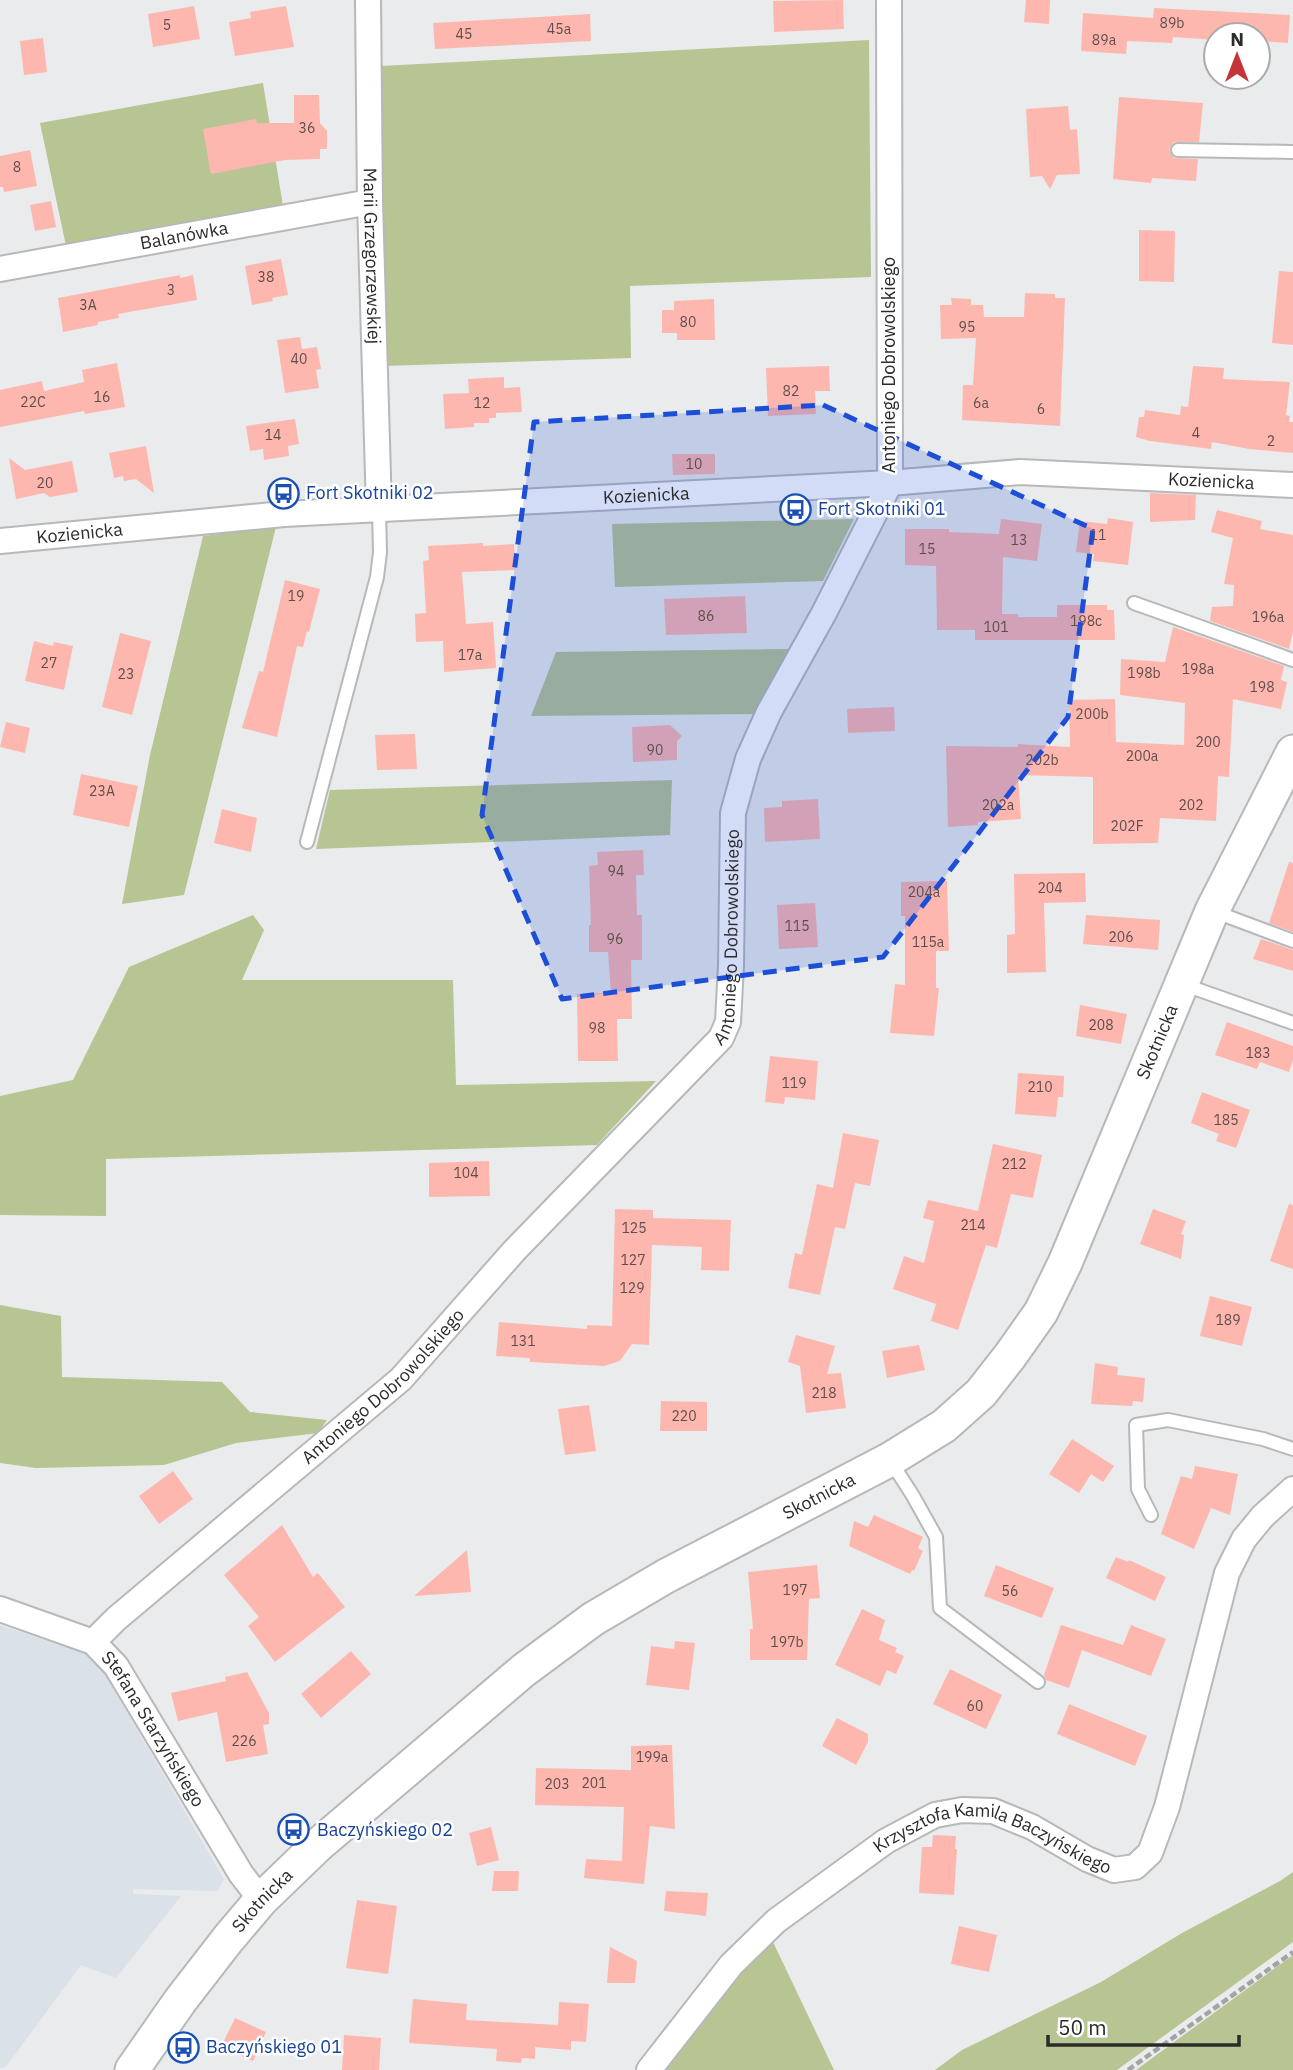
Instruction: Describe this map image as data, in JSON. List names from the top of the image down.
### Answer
{
  "streets": {
    "main road": ["Skotnicka"],
    "street": [
      "Balanówka",
      "Marii Grzegorzewskiej",
      "Antoniego Dobrowolskiego",
      "Kozienicka",
      "Stefana Starzyńskiego",
      "Krzysztofa Kamila Baczyńskiego"
    ]
  },
  "crossings": [
    ["Balanówka", "Marii Grzegorzewskiej"],
    ["Marii Grzegorzewskiej", "Kozienicka"],
    ["Antoniego Dobrowolskiego", "Kozienicka"],
    ["Antoniego Dobrowolskiego", "Stefana Starzyńskiego"],
    ["Skotnicka", "Stefana Starzyńskiego"]
  ],
  "places": {
    "bus stop": [
      "Fort Skotniki 02",
      "Fort Skotniki 01",
      "Baczyńskiego 02",
      "Baczyńskiego 01"
    ]
  },
  "house_numbers": [
    "89b",
    "5",
    "45a",
    "45",
    "89a",
    "36",
    "8",
    "38",
    "3",
    "3A",
    "80",
    "95",
    "40",
    "82",
    "16",
    "22C",
    "12",
    "6a",
    "6",
    "4",
    "14",
    "2",
    "10",
    "20",
    "11",
    "13",
    "15",
    "19",
    "86",
    "196a",
    "198c",
    "101",
    "17a",
    "27",
    "198a",
    "198b",
    "23",
    "198",
    "200b",
    "200",
    "90",
    "200a",
    "202b",
    "23A",
    "202a",
    "202",
    "202F",
    "94",
    "204",
    "204a",
    "115",
    "206",
    "96",
    "115a",
    "208",
    "98",
    "183",
    "119",
    "210",
    "185",
    "212",
    "104",
    "214",
    "125",
    "127",
    "129",
    "189",
    "131",
    "218",
    "220",
    "197",
    "56",
    "197b",
    "60",
    "226",
    "199a",
    "201",
    "203"
  ],
  "scale_bar": "50 m",
  "north": "top"
}
